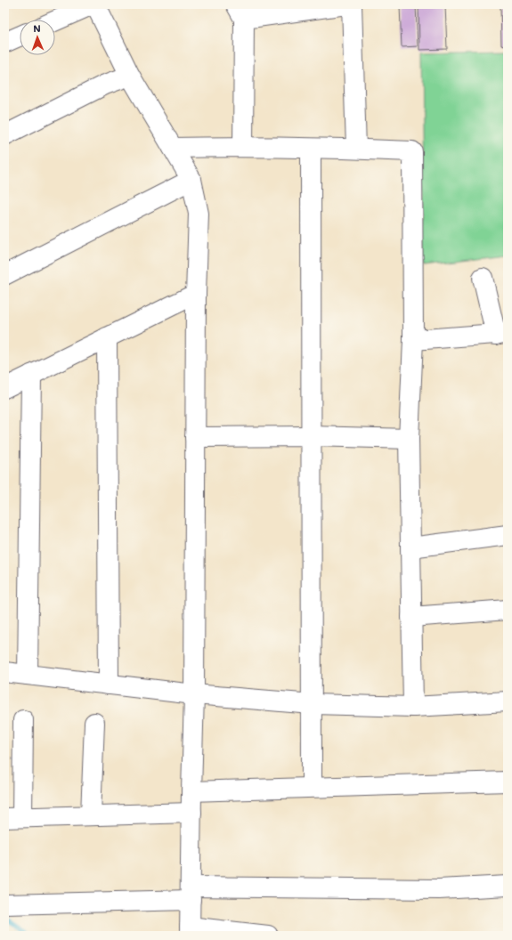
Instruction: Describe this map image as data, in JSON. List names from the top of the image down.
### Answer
{
  "north": "top"
}
